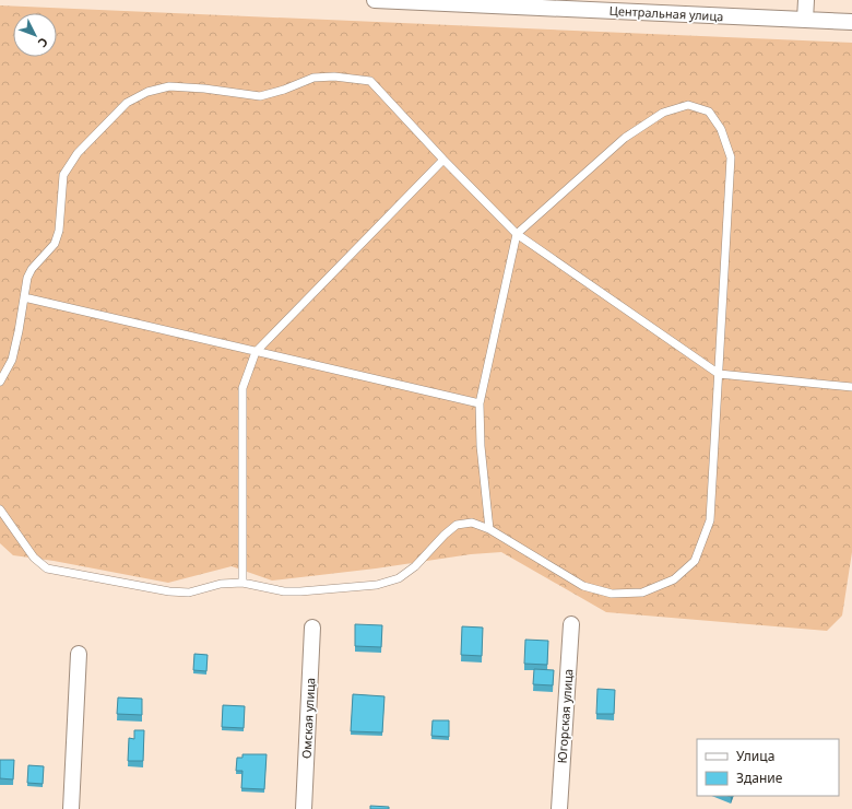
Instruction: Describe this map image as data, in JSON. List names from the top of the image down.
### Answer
{
  "streets": {
    "street": ["Центральная улица", "Югорская улица", "Омская улица"]
  },
  "legend": ["Улица", "Здание"],
  "north": "bottom right"
}
